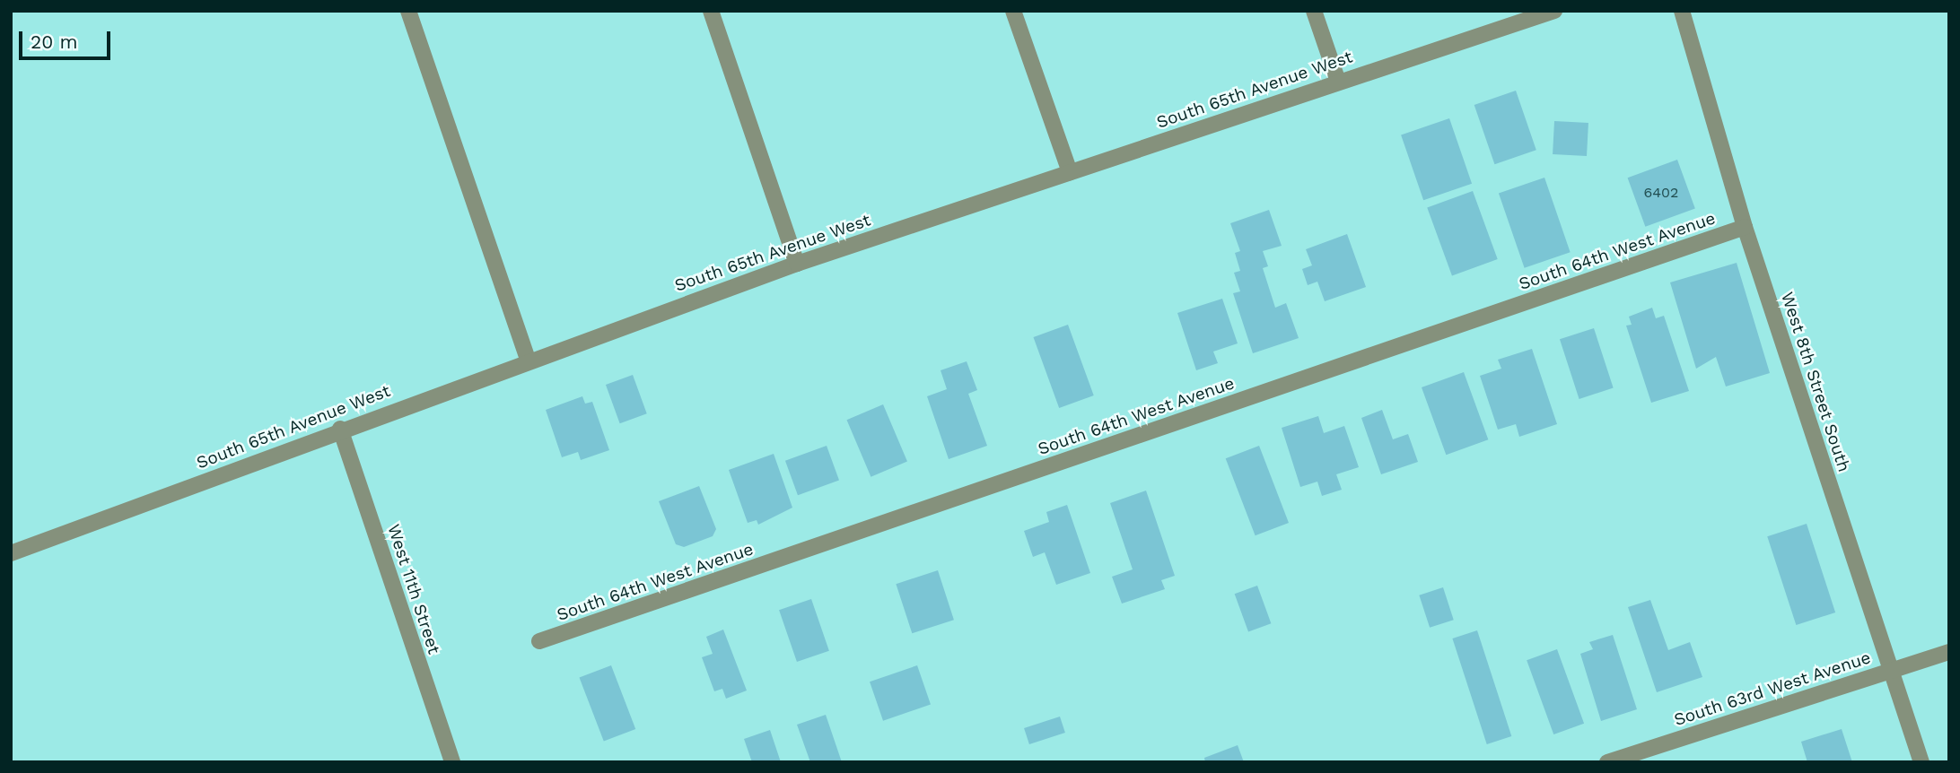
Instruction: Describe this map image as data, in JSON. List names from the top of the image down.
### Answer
{
  "streets": {
    "street": [
      "South 65th Avenue West",
      "South 64th West Avenue",
      "West 8th Street South",
      "West 11th Street",
      "South 63rd West Avenue"
    ]
  },
  "crossings": [
    ["South 65th Avenue West", "West 11th Street"],
    ["South 64th West Avenue", "West 8th Street South"],
    ["West 8th Street South", "South 63rd West Avenue"]
  ],
  "house_numbers": ["6402"],
  "scale_bar": "20 m"
}
